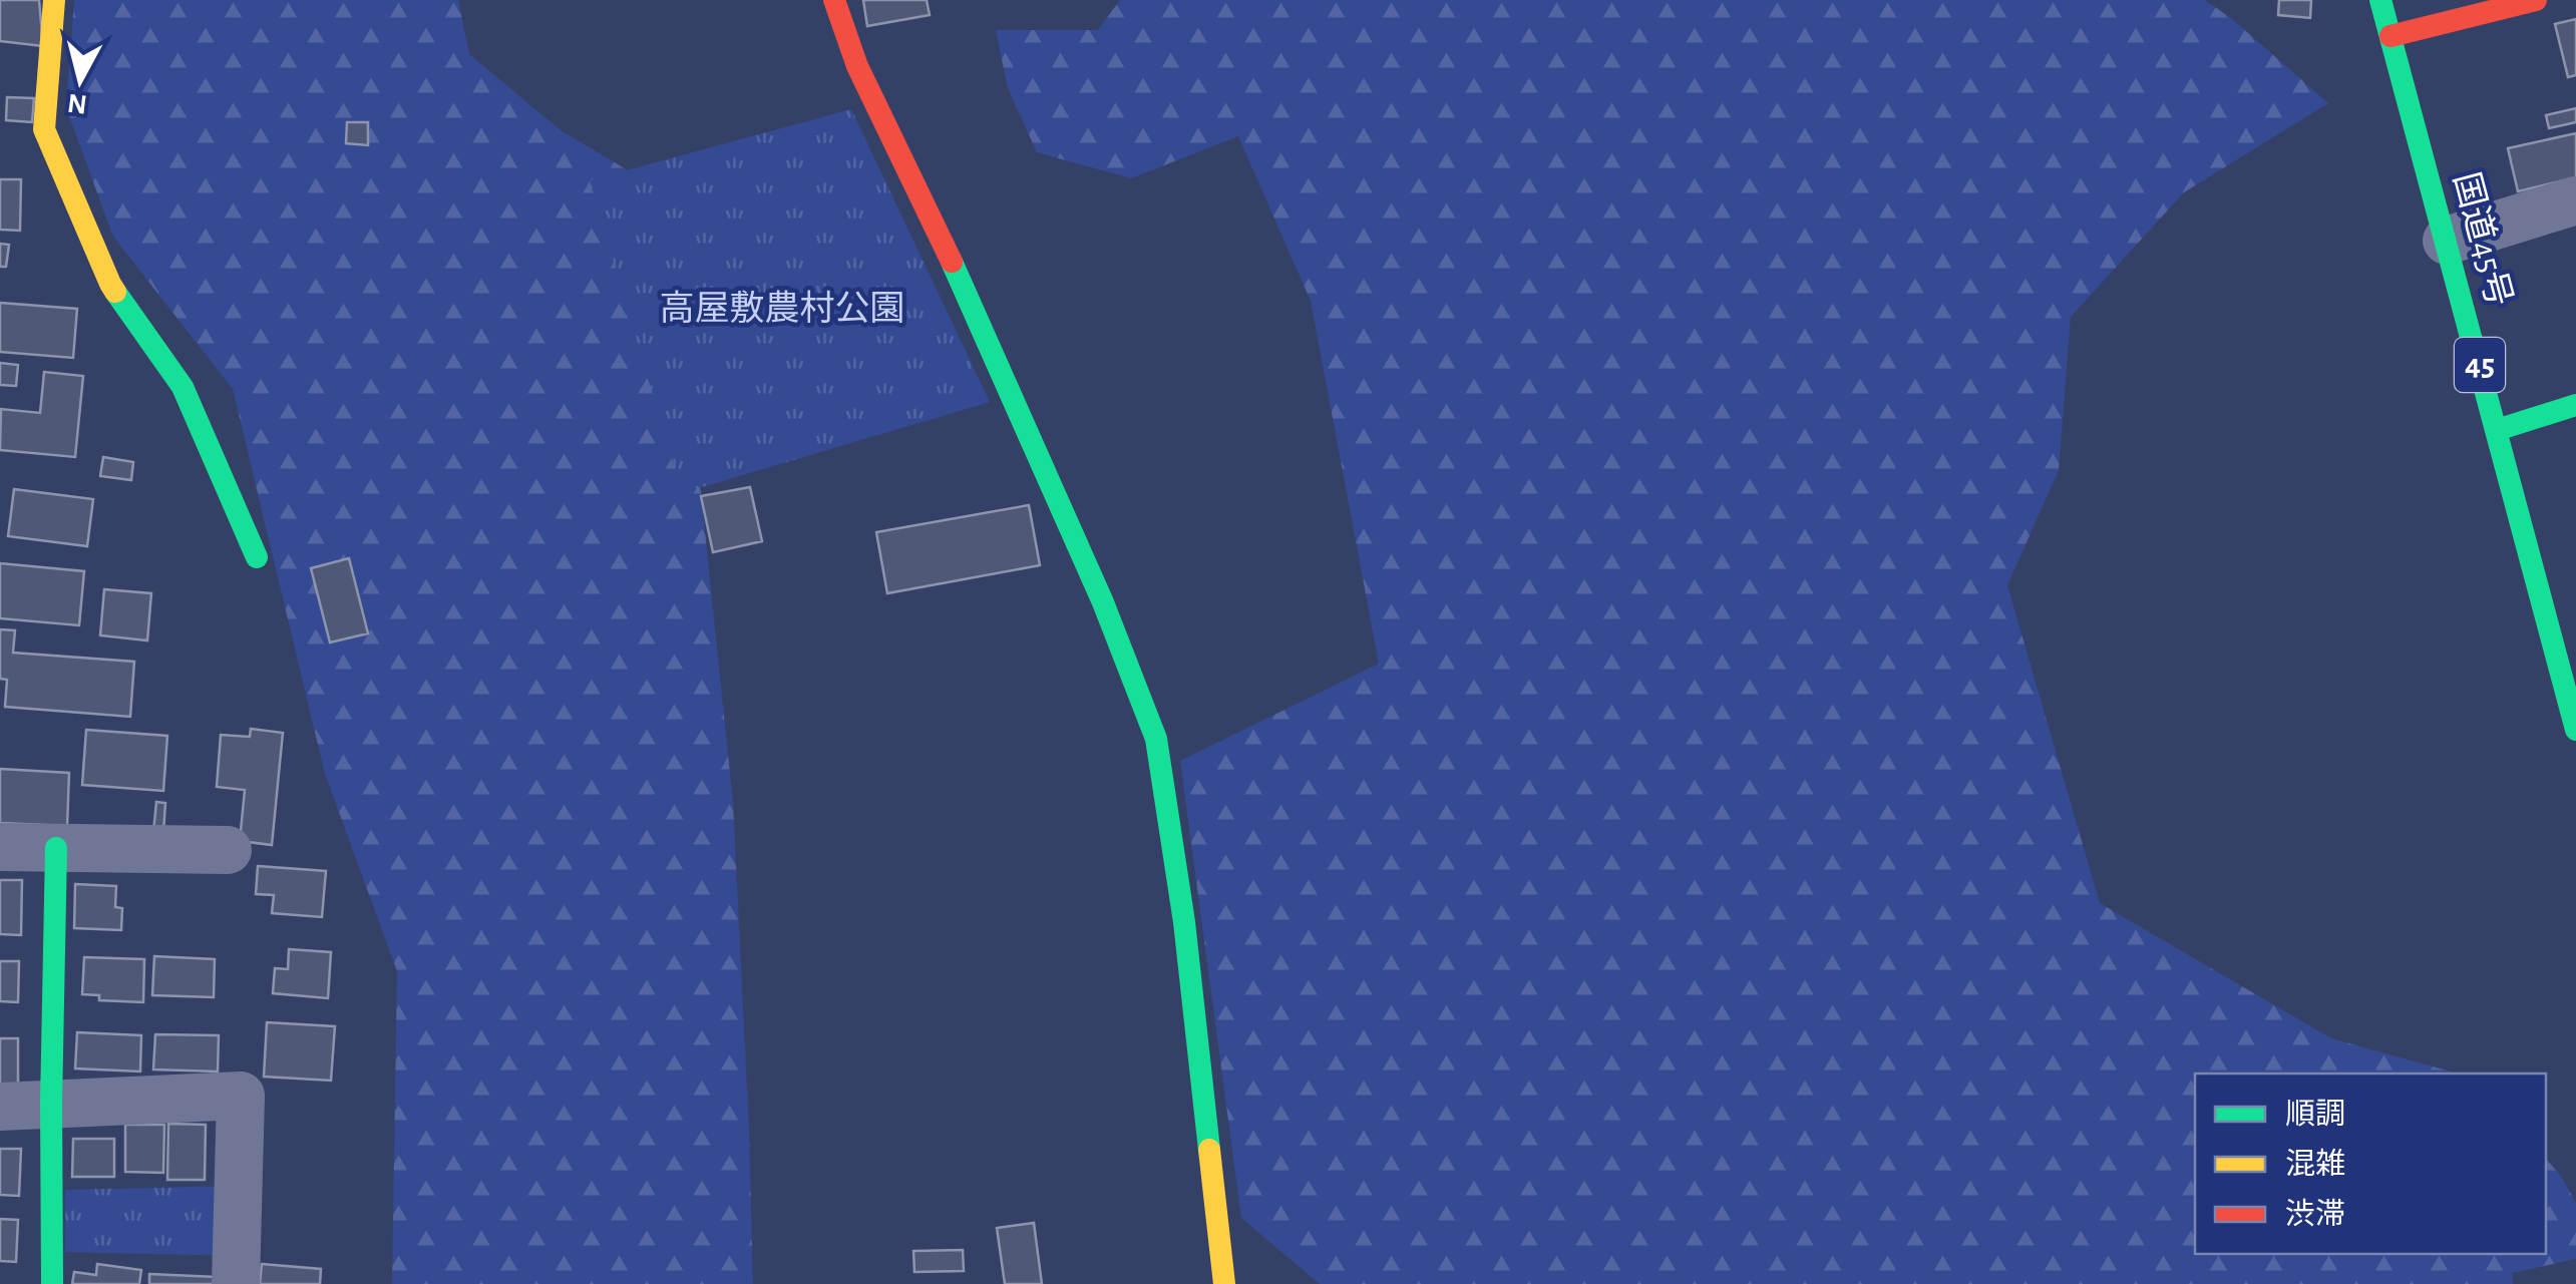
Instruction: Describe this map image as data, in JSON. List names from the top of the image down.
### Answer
{
  "streets": {
    "main road": ["国道45号", "45"]
  },
  "parks": ["高屋敷農村公園"],
  "legend": ["順調", "混雑", "渋滞"],
  "north": "bottom"
}
